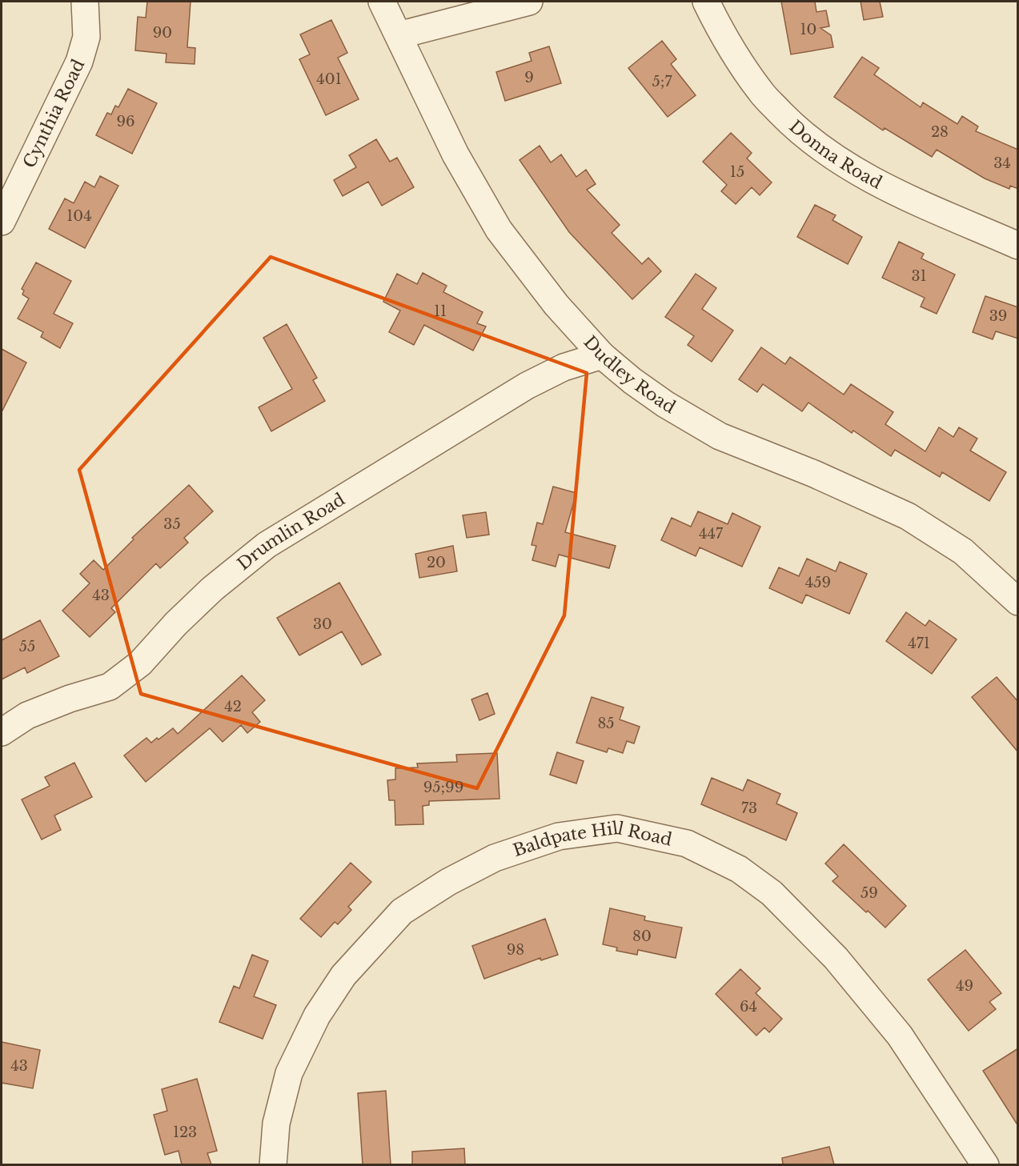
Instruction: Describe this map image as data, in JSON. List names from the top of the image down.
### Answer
{
  "streets": {
    "street": [
      "Cynthia Road",
      "Donna Road",
      "Dudley Road",
      "Drumlin Road",
      "Baldpate Hill Road"
    ]
  },
  "crossings": [
    ["Dudley Road", "Drumlin Road"]
  ],
  "house_numbers": [
    "10",
    "90",
    "9",
    "401",
    "5;7",
    "96",
    "28",
    "34",
    "15",
    "104",
    "31",
    "11",
    "39",
    "35",
    "447",
    "20",
    "459",
    "43",
    "30",
    "471",
    "55",
    "42",
    "85",
    "95;99",
    "73",
    "59",
    "80",
    "98",
    "49",
    "64",
    "43",
    "123"
  ]
}
